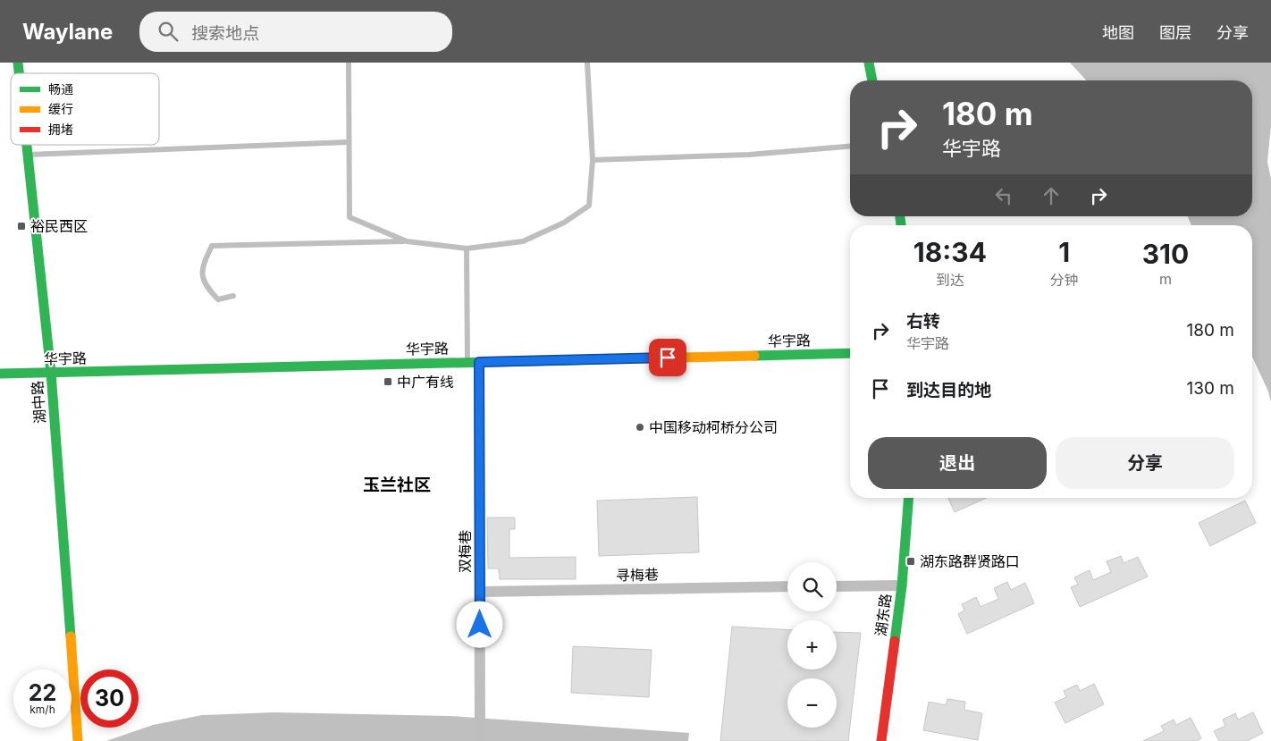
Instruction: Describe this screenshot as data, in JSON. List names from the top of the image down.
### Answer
{
  "streets": {
    "street": [
      "华宇路",
      "湖中路",
      "双梅巷",
      "寻梅巷",
      "湖东路"
    ]
  },
  "crossings": [
    ["华宇路", "湖中路"],
    ["华宇路", "双梅巷"],
    ["双梅巷", "寻梅巷"]
  ],
  "districts": ["玉兰社区"],
  "places": {
    "transit": ["裕民西区", "中广有线", "湖东路群贤路口"],
    "other": ["中国移动柯桥分公司"]
  },
  "legend": ["畅通", "缓行", "拥堵"],
  "page": {
    "header": "Waylane",
    "search": "搜索地点",
    "nav": ["地图", "图层", "分享"],
    "turn": ["180 m", "华宇路"],
    "eta": [
      "18:34",
      "到达",
      "1",
      "分钟",
      "310",
      "m"
    ],
    "list": [
      {
        "name": "右转",
        "note": "华宇路",
        "value": "180 m"
      },
      {
        "name": "到达目的地",
        "value": "130 m"
      }
    ],
    "buttons": ["退出", "分享"],
    "map_buttons": ["+", "−"],
    "speed": "22 km/h",
    "limit": "30"
  }
}
